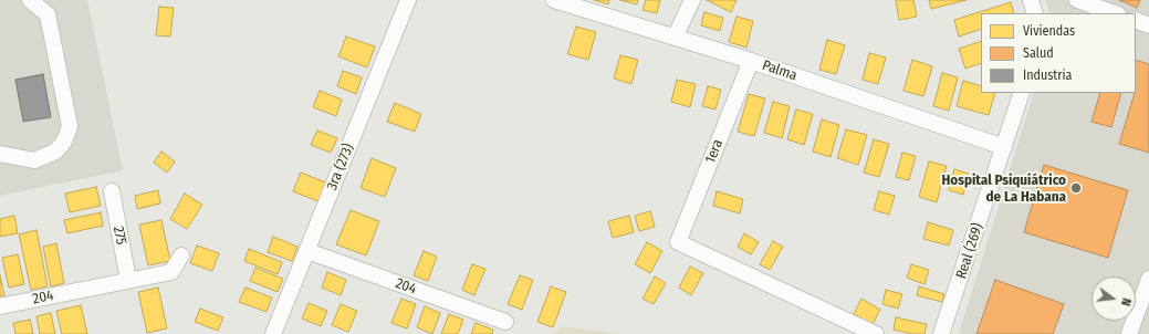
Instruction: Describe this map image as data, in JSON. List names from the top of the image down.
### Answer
{
  "streets": {
    "street": [
      "Palma",
      "1era",
      "3ra (273)",
      "275",
      "Real (269)",
      "204"
    ]
  },
  "crossings": [
    ["Palma", "1era"],
    ["Palma", "Real (269)"],
    ["3ra (273)", "204"],
    ["275", "204"]
  ],
  "places": ["Hospital Psiquiátrico de La Habana"],
  "legend": ["Viviendas", "Salud", "Industria"],
  "north": "right"
}
